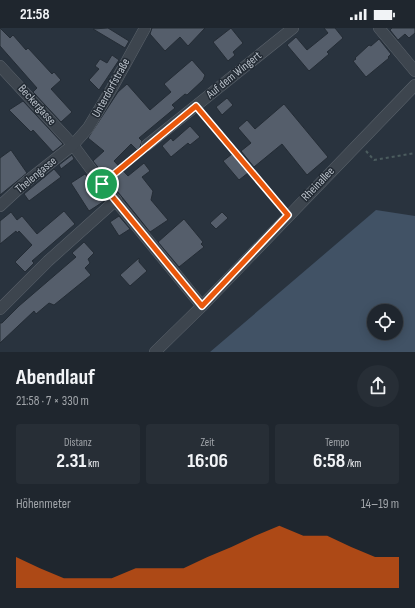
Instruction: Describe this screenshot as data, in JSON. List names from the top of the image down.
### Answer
{
  "streets": {
    "street": [
      "Auf dem Wingert",
      "Unterdorfstraße",
      "Beckergasse",
      "Thelengasse",
      "Rheinallee"
    ]
  },
  "crossings": [
    ["Unterdorfstraße", "Beckergasse"],
    ["Unterdorfstraße", "Thelengasse"],
    ["Beckergasse", "Thelengasse"],
    ["Beckergasse", "Rheinallee"]
  ],
  "page": {
    "status": "21:58",
    "heading": ["Abendlauf", "21:58 · 7 × 330 m"],
    "stats": [
      ["Distanz", "2.31 km"],
      ["Zeit", "16:06"],
      ["Tempo", "6:58 /km"]
    ],
    "chart": ["Höhenmeter", "14–19 m"]
  }
}
